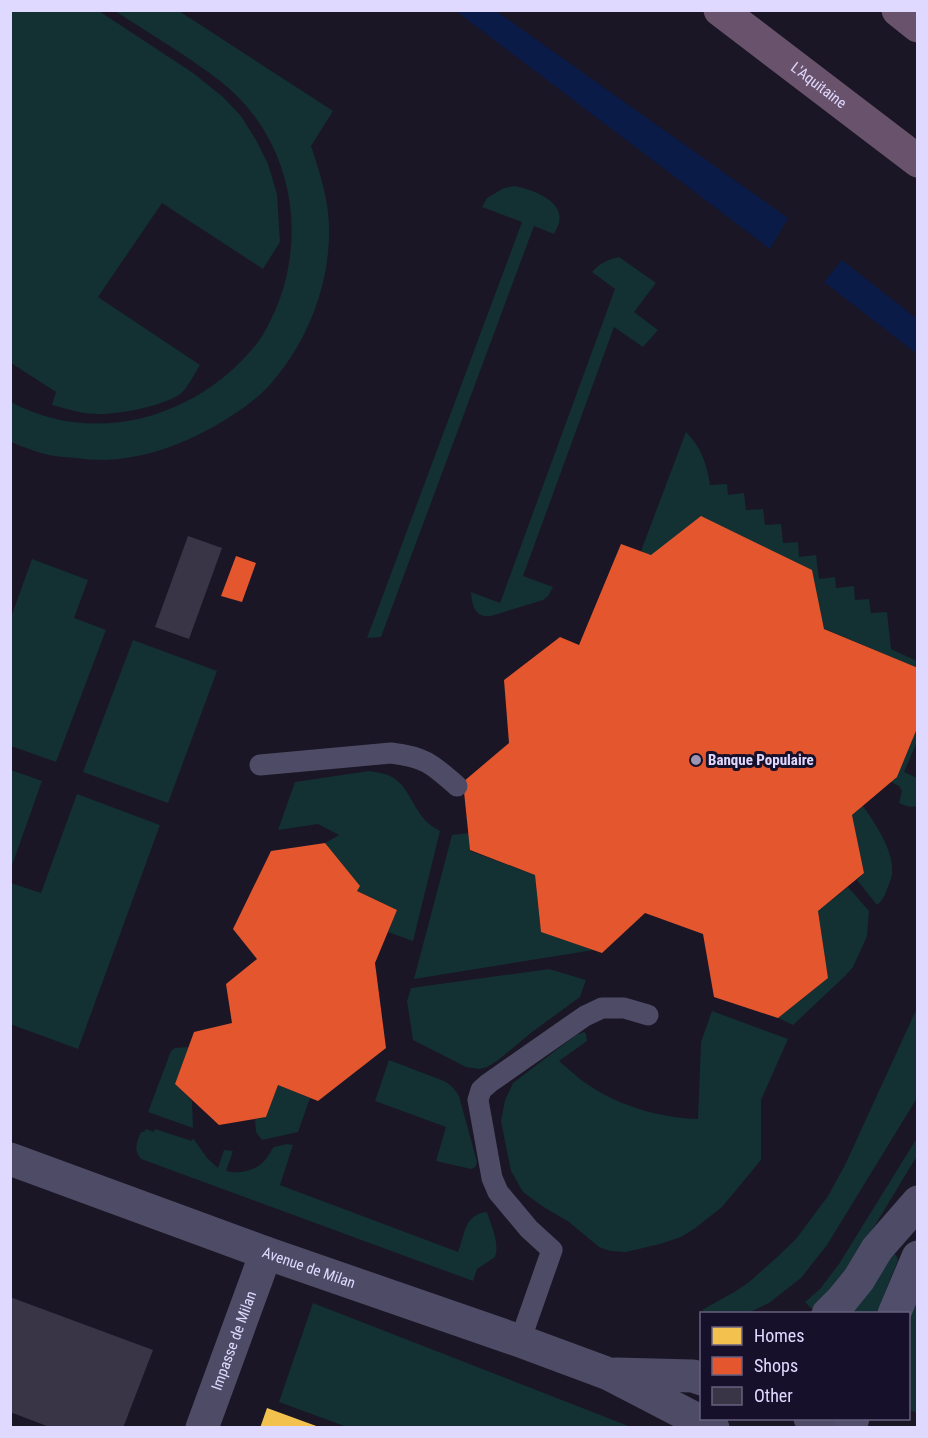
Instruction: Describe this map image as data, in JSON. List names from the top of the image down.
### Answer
{
  "streets": {
    "highway": ["L'Aquitaine"],
    "street": ["Avenue de Milan", "Impasse de Milan"]
  },
  "crossings": [
    ["Avenue de Milan", "Impasse de Milan"]
  ],
  "places": ["Banque Populaire"],
  "legend": ["Homes", "Shops", "Other"]
}
